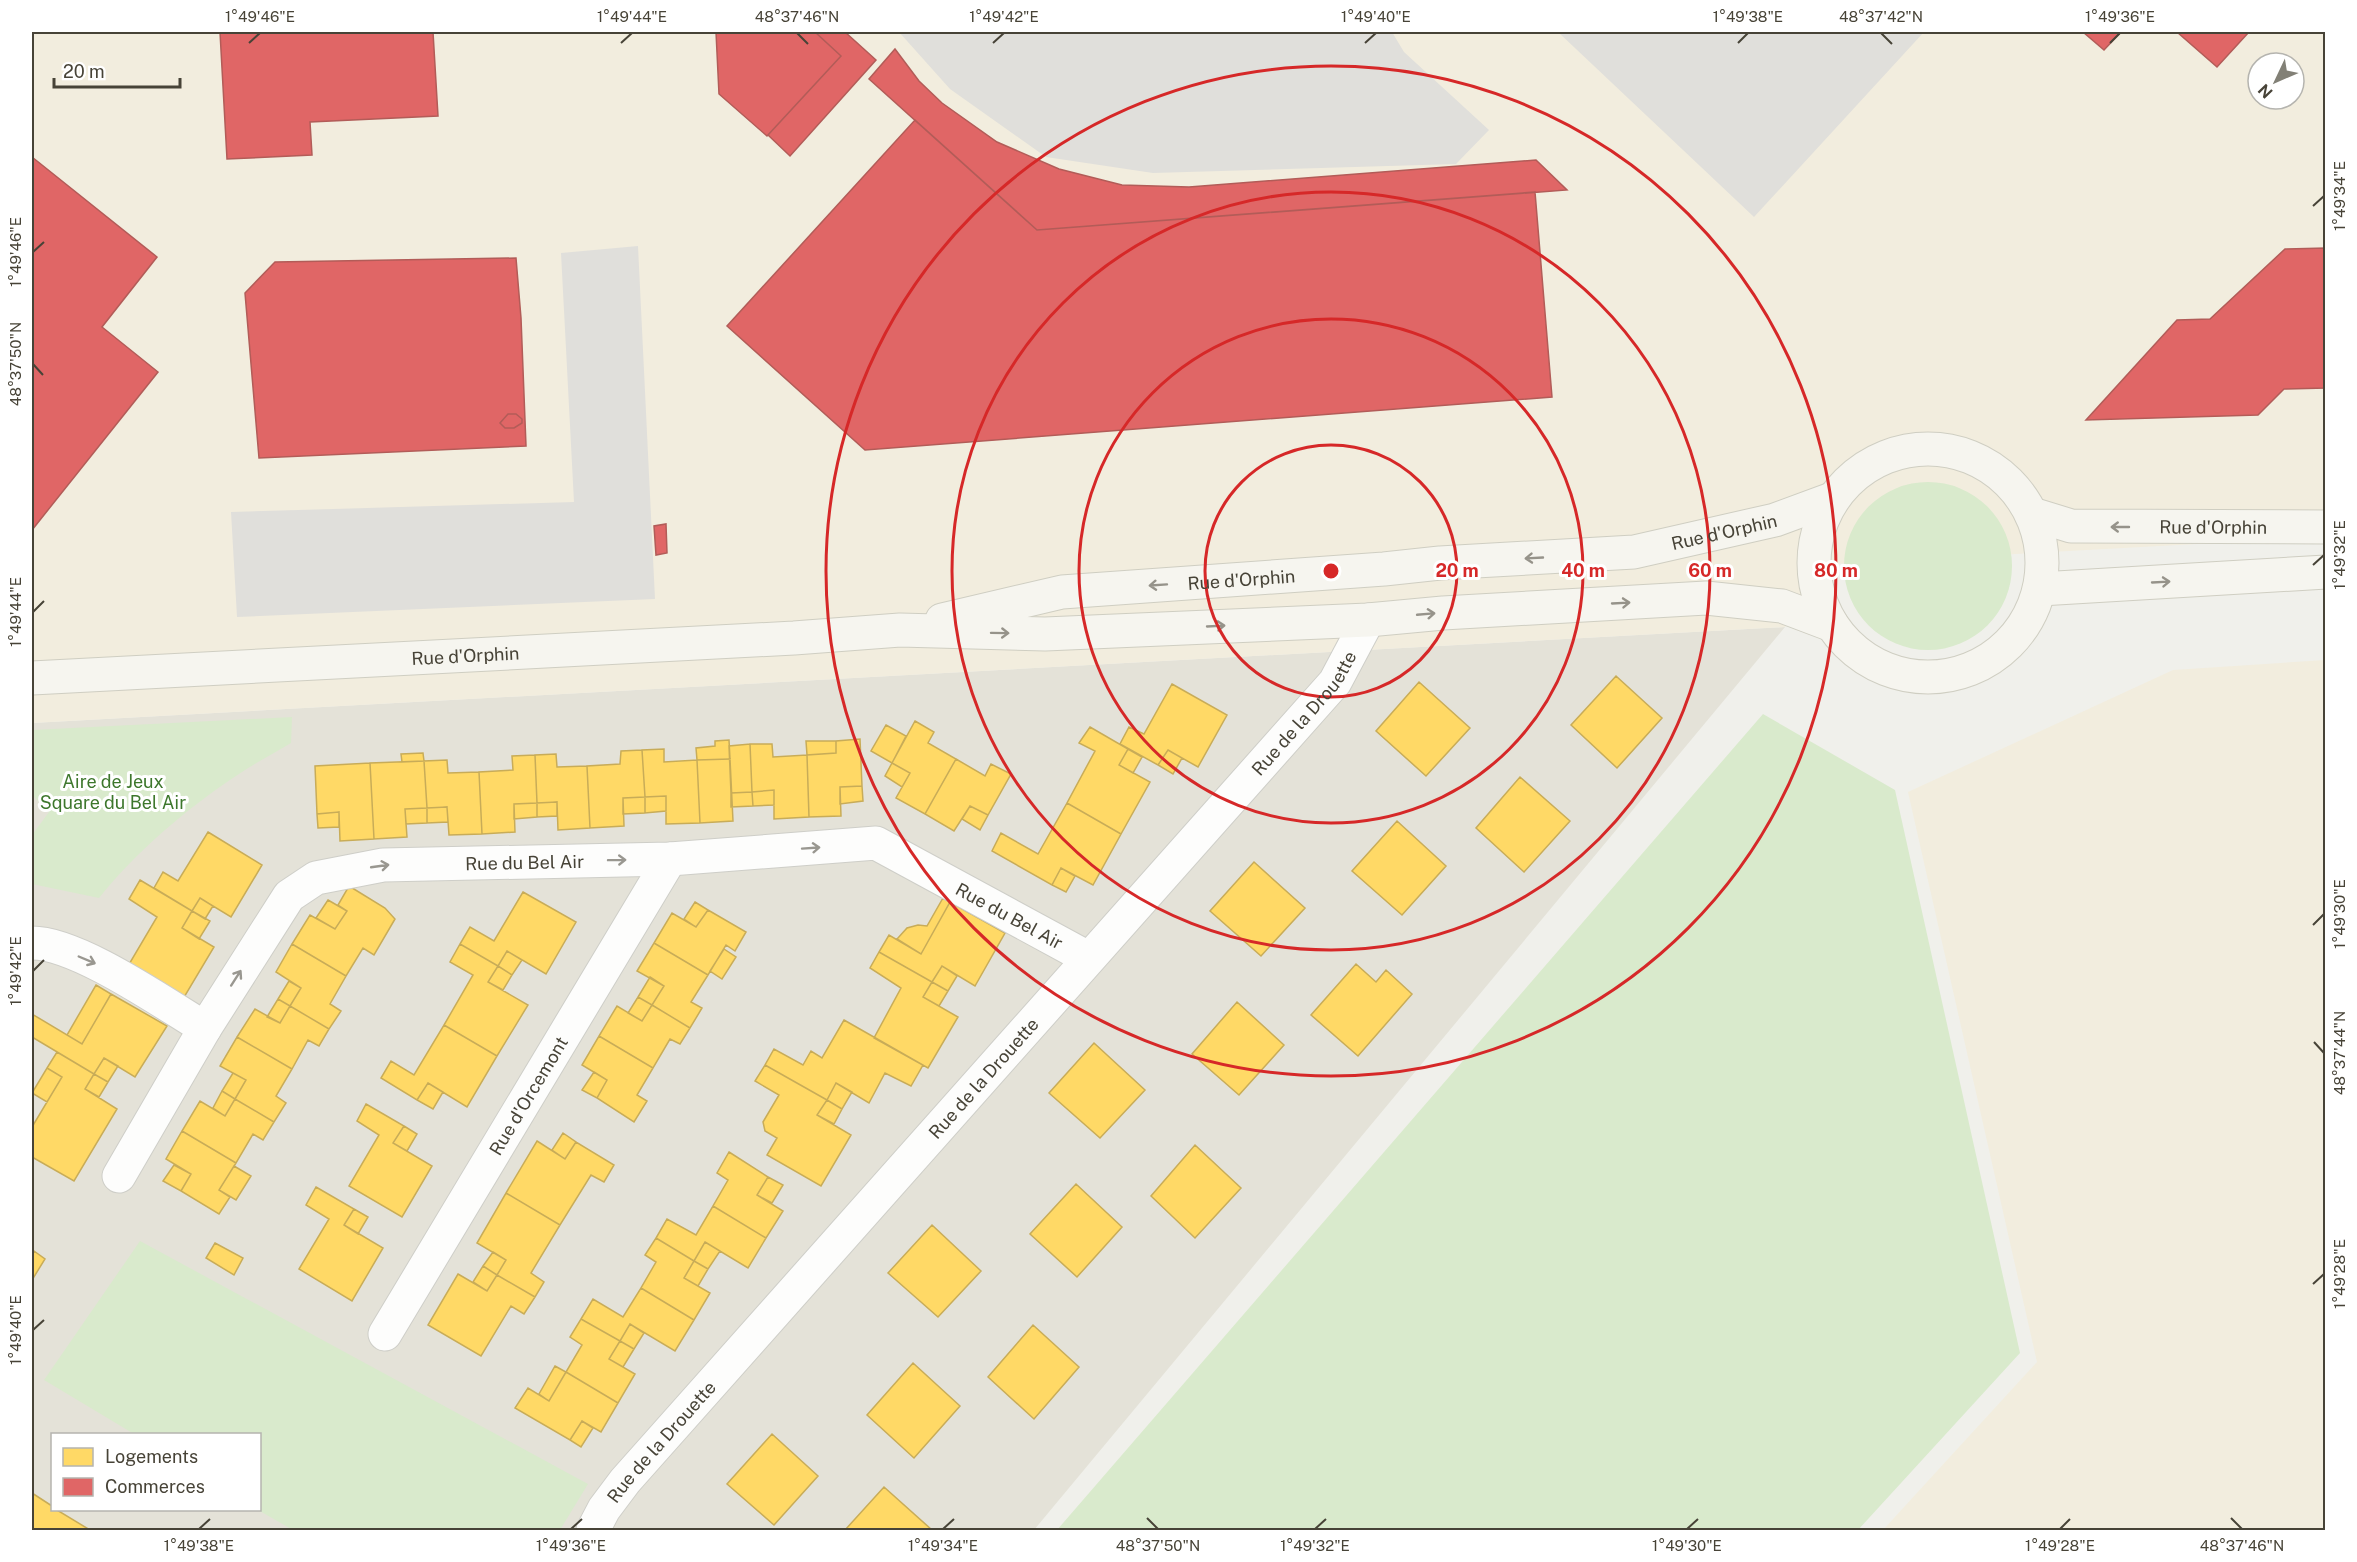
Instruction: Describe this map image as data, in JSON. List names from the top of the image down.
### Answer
{
  "streets": {
    "main road": ["Rue d'Orphin"],
    "street": ["Rue de la Drouette", "Rue du Bel Air", "Rue d'Orcemont"]
  },
  "crossings": [
    ["Rue d'Orphin", "Rue de la Drouette"],
    ["Rue de la Drouette", "Rue du Bel Air"],
    ["Rue du Bel Air", "Rue d'Orcemont"]
  ],
  "one_way": ["Rue du Bel Air"],
  "parks": ["Aire de Jeux Square du Bel Air"],
  "legend": ["Logements", "Commerces"],
  "scale_bar": "20 m",
  "north": "bottom left",
  "coordinates": [
    "1°49'46\"E",
    "1°49'44\"E",
    "48°37'46\"N",
    "1°49'42\"E",
    "1°49'40\"E",
    "1°49'38\"E",
    "48°37'42\"N",
    "1°49'36\"E",
    "1°49'34\"E",
    "48°37'50\"N",
    "1°49'32\"E",
    "1°49'30\"E",
    "48°37'44\"N",
    "1°49'28\"E"
  ],
  "rings": [
    "20 m",
    "40 m",
    "60 m",
    "80 m"
  ]
}
